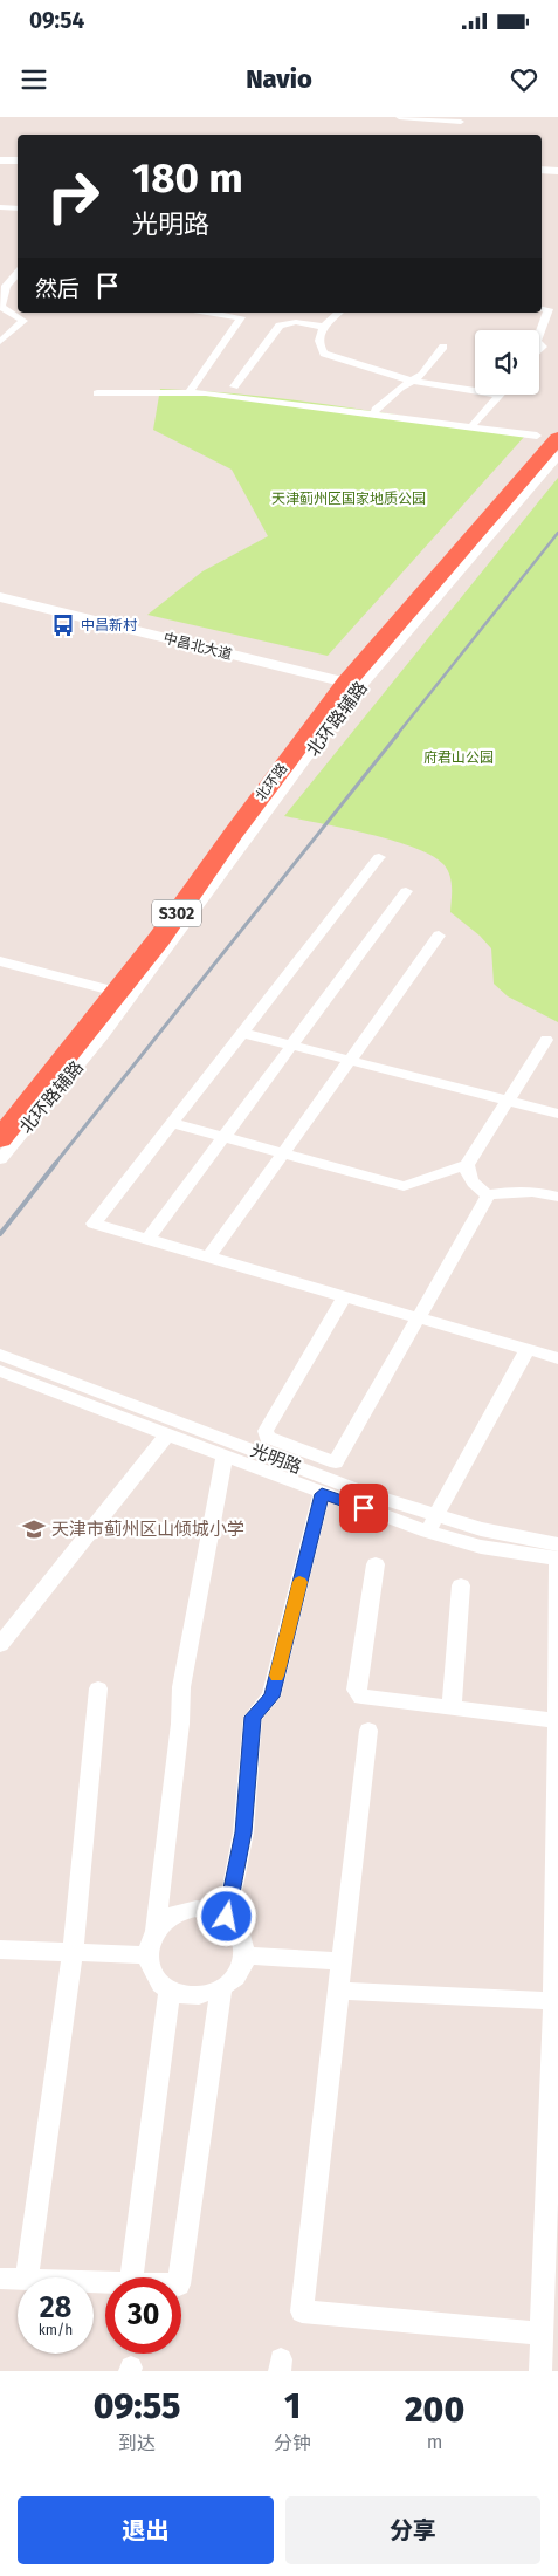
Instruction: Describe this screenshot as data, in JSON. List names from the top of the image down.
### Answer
{
  "streets": {
    "highway": ["北环路", "S302"],
    "main road": ["中昌北大道"],
    "street": ["北环路辅路", "光明路"]
  },
  "crossings": [
    ["中昌北大道", "北环路辅路"],
    ["中昌北大道", "北环路"],
    ["北环路辅路", "北环路"]
  ],
  "parks": ["天津蓟州区国家地质公园", "府君山公园"],
  "places": {
    "bus stop": ["中昌新村"],
    "school or university": ["天津市蓟州区山倾城小学"]
  },
  "page": {
    "status": "09:54",
    "header": "Navio",
    "turn": ["180 m", "光明路"],
    "then": "然后",
    "speed": "28 km/h",
    "limit": "30",
    "eta": [
      "09:55",
      "到达",
      "1",
      "分钟",
      "200",
      "m"
    ],
    "buttons": ["退出", "分享"]
  }
}
